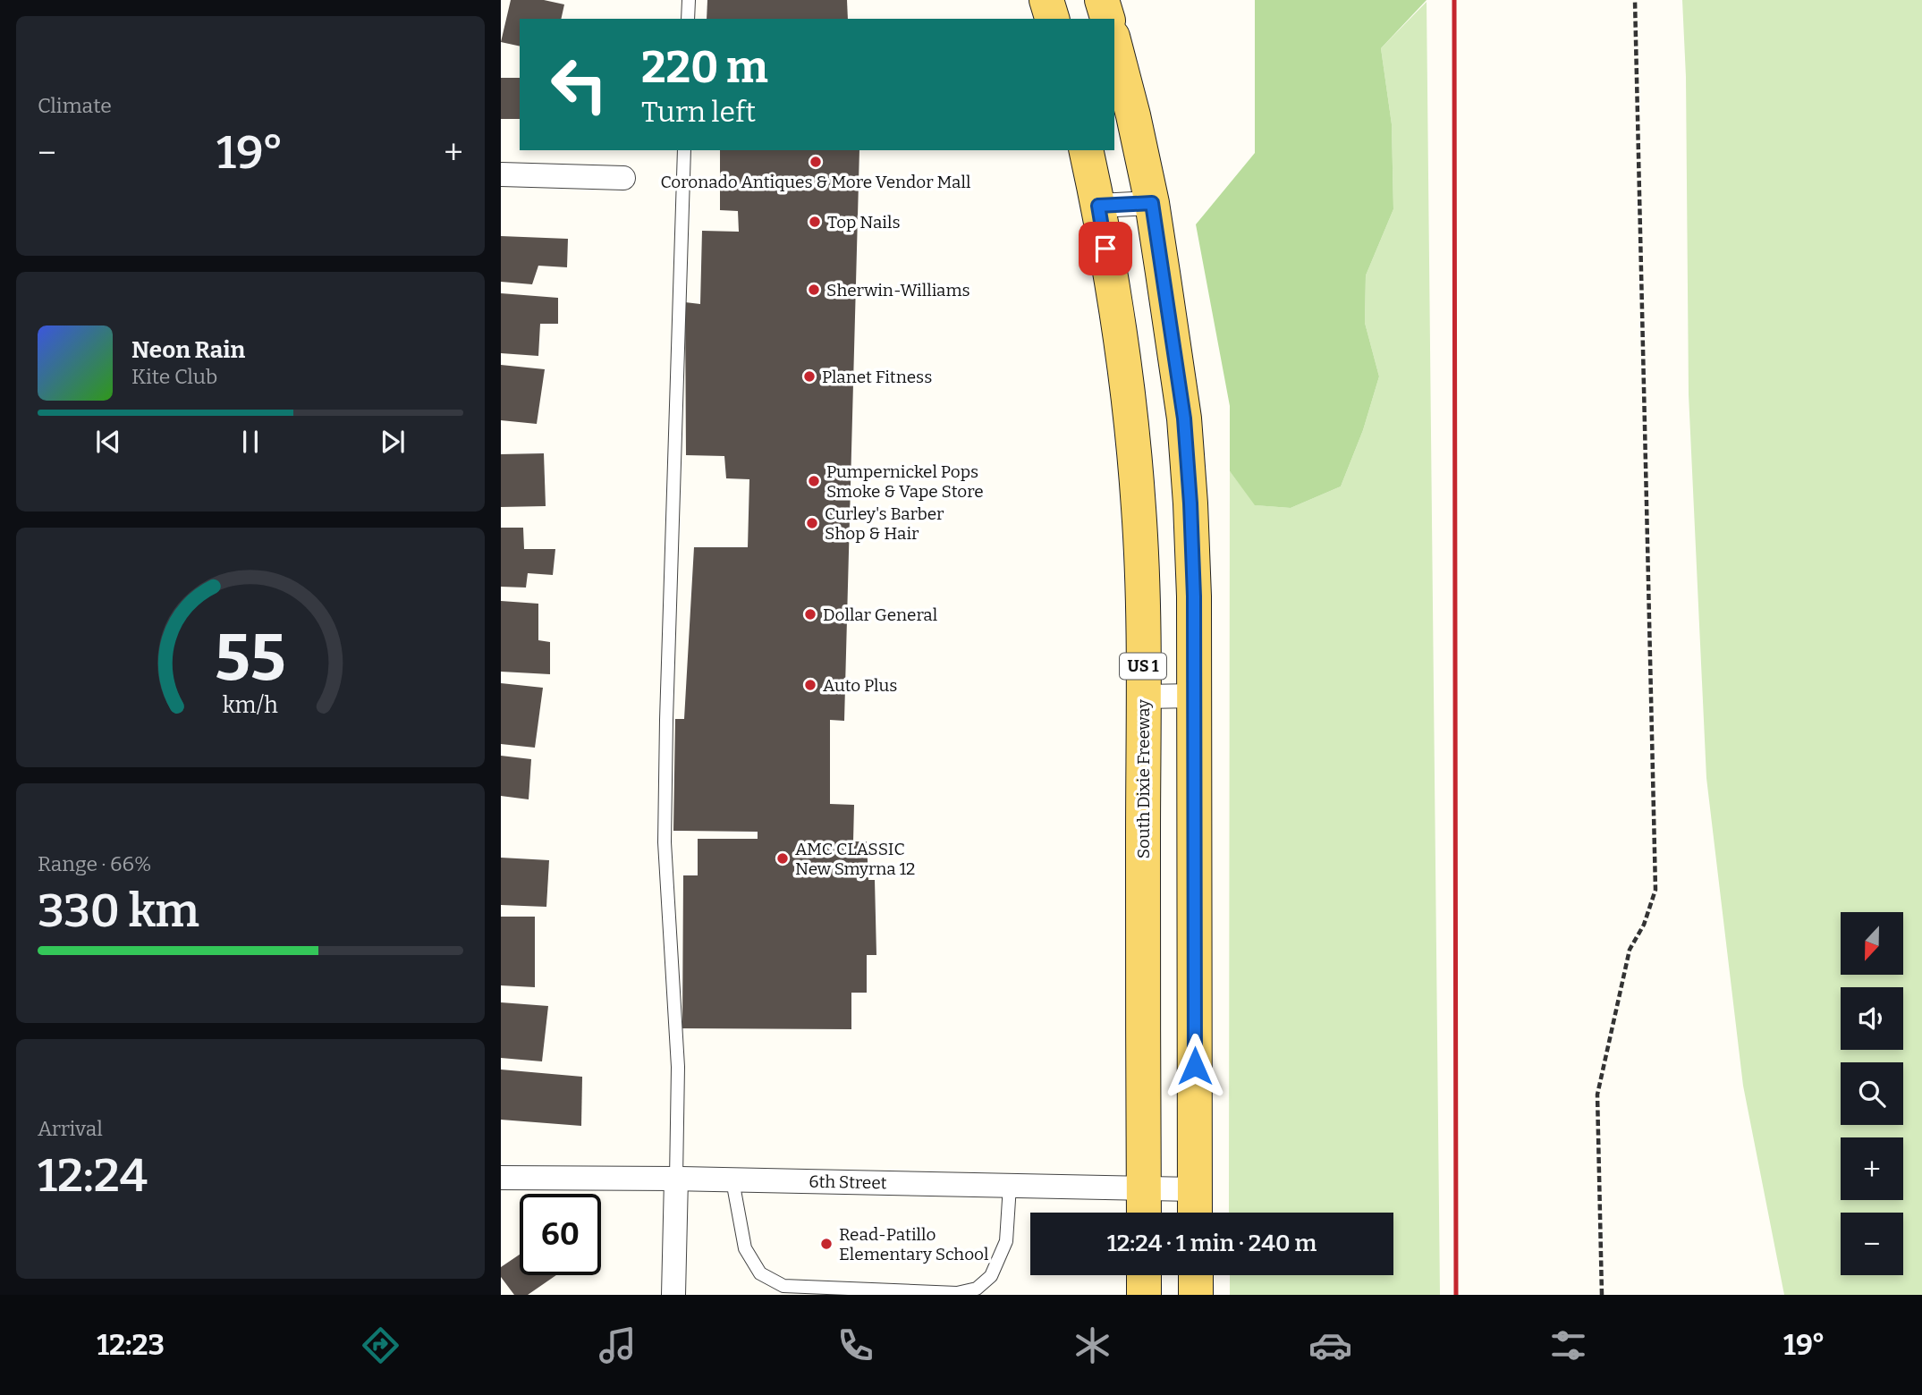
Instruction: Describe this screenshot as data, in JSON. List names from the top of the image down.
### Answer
{
  "streets": {
    "main road": ["US 1", "South Dixie Freeway"],
    "street": ["6th Street"]
  },
  "crossings": [
    ["US 1", "South Dixie Freeway"],
    ["US 1", "6th Street"],
    ["South Dixie Freeway", "6th Street"]
  ],
  "places": [
    "Coronado Antiques & More Vendor Mall",
    "Top Nails",
    "Sherwin-Williams",
    "Planet Fitness",
    "Pumpernickel Pops Smoke & Vape Store",
    "Curley's Barber Shop & Hair",
    "Dollar General",
    "Auto Plus",
    "AMC CLASSIC New Smyrna 12",
    "Read-Patillo Elementary School"
  ],
  "north": "bottom",
  "page": {
    "tile": [
      "Climate",
      ["Range · 66%", "330 km"],
      ["Arrival", "12:24"]
    ],
    "turn": ["220 m", "Turn left"],
    "heat": ["−", "19°", "+"],
    "song": ["Neon Rain", "Kite Club"],
    "map_buttons": ["+", "−"],
    "limit": "60",
    "trip": "12:24 · 1 min · 240 m",
    "tabs": ["12:23", "19°"],
    "gauge": ["55", "km/h"]
  }
}
